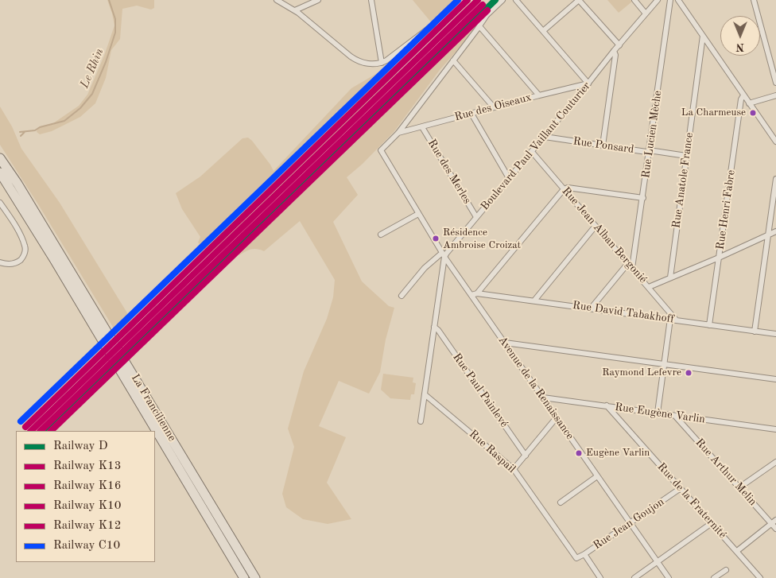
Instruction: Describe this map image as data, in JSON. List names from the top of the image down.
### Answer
{
  "streets": {
    "highway": ["La Francilienne"],
    "street": [
      "Rue des Oiseaux",
      "Rue Lucien Mèche",
      "Rue Ponsard",
      "Boulevard Paul Vaillant Couturier",
      "Rue des Merles",
      "Rue Anatole France",
      "Rue Henri Fabre",
      "Rue Jean Alban Bergonié",
      "Rue David Tabakhoff",
      "Avenue de la Renaissance",
      "Rue Paul Painlevé",
      "Rue Eugène Varlin",
      "Rue Raspail",
      "Rue Arthur Melin",
      "Rue de la Fraternité",
      "Rue Jean Goujon"
    ]
  },
  "crossings": [
    ["Rue des Oiseaux", "Boulevard Paul Vaillant Couturier"],
    ["Rue des Oiseaux", "Rue des Merles"],
    ["Rue des Oiseaux", "Avenue de la Renaissance"],
    ["Rue Lucien Mèche", "Rue Ponsard"],
    ["Rue Lucien Mèche", "Rue Jean Alban Bergonié"],
    ["Rue Ponsard", "Boulevard Paul Vaillant Couturier"],
    ["Rue Ponsard", "Rue Anatole France"],
    ["Boulevard Paul Vaillant Couturier", "Rue des Merles"],
    ["Boulevard Paul Vaillant Couturier", "Rue Jean Alban Bergonié"],
    ["Boulevard Paul Vaillant Couturier", "Avenue de la Renaissance"],
    ["Rue Henri Fabre", "Rue David Tabakhoff"],
    ["Rue Jean Alban Bergonié", "Rue David Tabakhoff"],
    ["Rue David Tabakhoff", "Avenue de la Renaissance"],
    ["Avenue de la Renaissance", "Rue Eugène Varlin"],
    ["Avenue de la Renaissance", "Rue Jean Goujon"],
    ["Rue Eugène Varlin", "Rue Arthur Melin"],
    ["Rue Eugène Varlin", "Rue de la Fraternité"],
    ["Rue Raspail", "Rue Jean Goujon"],
    ["Rue de la Fraternité", "Rue Jean Goujon"]
  ],
  "water": ["Le Rhin"],
  "places": [
    "La Charmeuse",
    "Résidence Ambroise Croizat",
    "Raymond Lefevre",
    "Eugène Varlin"
  ],
  "lines": [
    "rail line D",
    "rail line K13",
    "rail line K10",
    "rail line C10",
    "rail line K16",
    "rail line K12"
  ],
  "legend": [
    "Railway D",
    "Railway K13",
    "Railway K16",
    "Railway K10",
    "Railway K12",
    "Railway C10"
  ],
  "north": "bottom"
}
